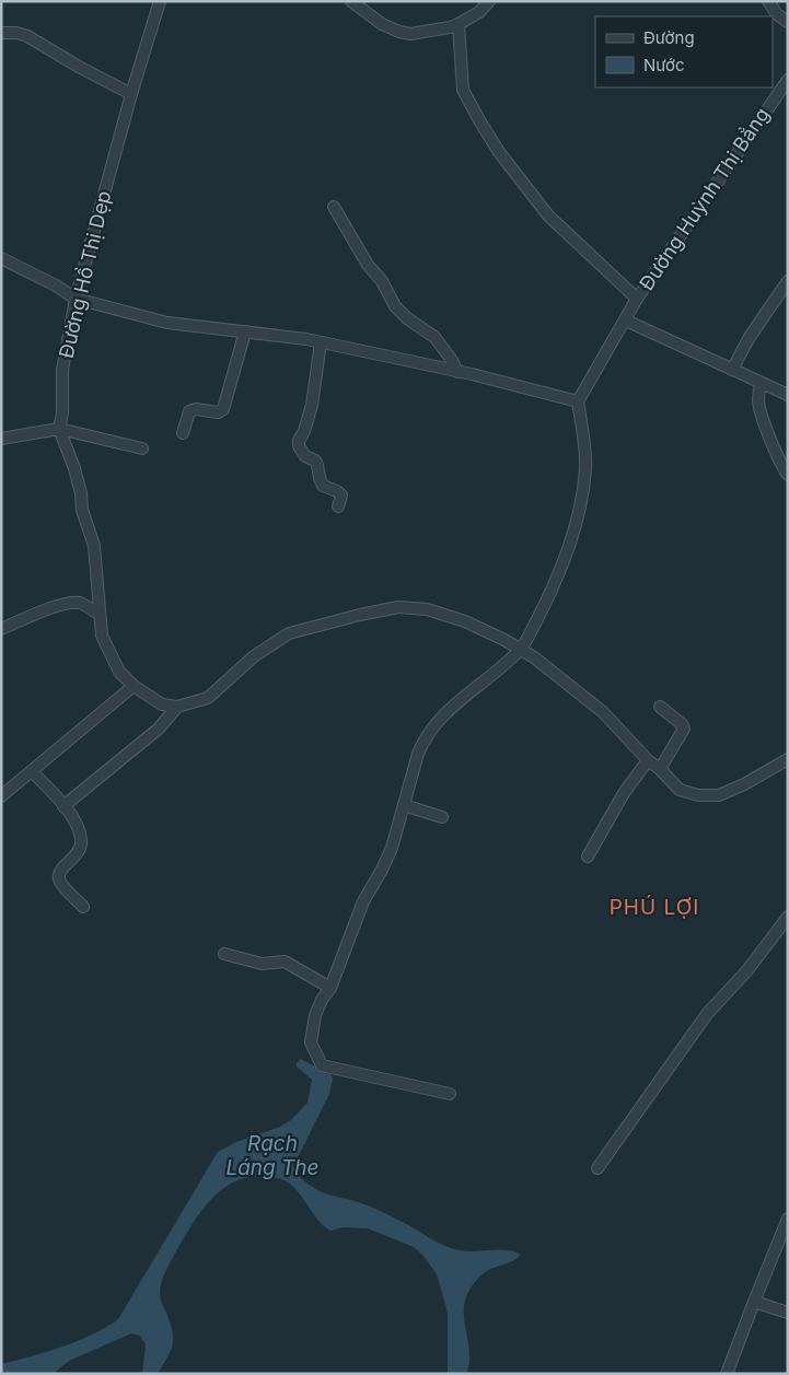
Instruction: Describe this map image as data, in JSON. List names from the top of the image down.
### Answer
{
  "streets": {
    "street": ["Đường Huỳnh Thị Bẳng", "Đường Hồ Thị Dẹp"]
  },
  "districts": ["PHÚ LỢI"],
  "water": ["Rạch Láng The"],
  "legend": ["Đường", "Nước"]
}
